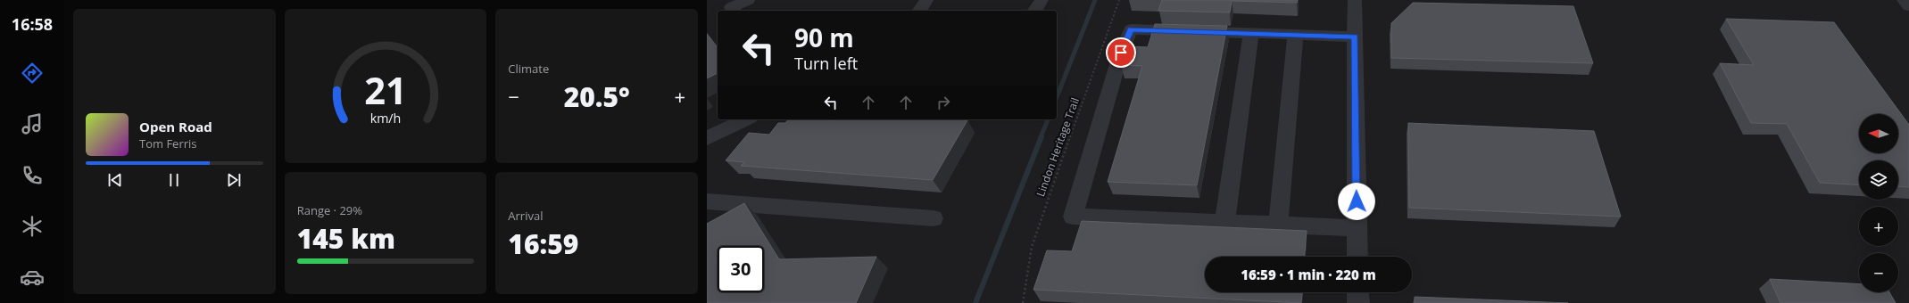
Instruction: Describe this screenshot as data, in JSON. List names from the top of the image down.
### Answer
{
  "streets": {
    "path": ["Lindon Heritage Trail"]
  },
  "north": "left",
  "page": {
    "tabs": "16:58",
    "tile": [
      "Climate",
      ["Range · 29%", "145 km"],
      ["Arrival", "16:59"]
    ],
    "turn": ["90 m", "Turn left"],
    "heat": ["−", "20.5°", "+"],
    "song": ["Open Road", "Tom Ferris"],
    "map_buttons": ["+", "−"],
    "limit": "30",
    "trip": "16:59 · 1 min · 220 m",
    "gauge": ["21", "km/h"]
  }
}
